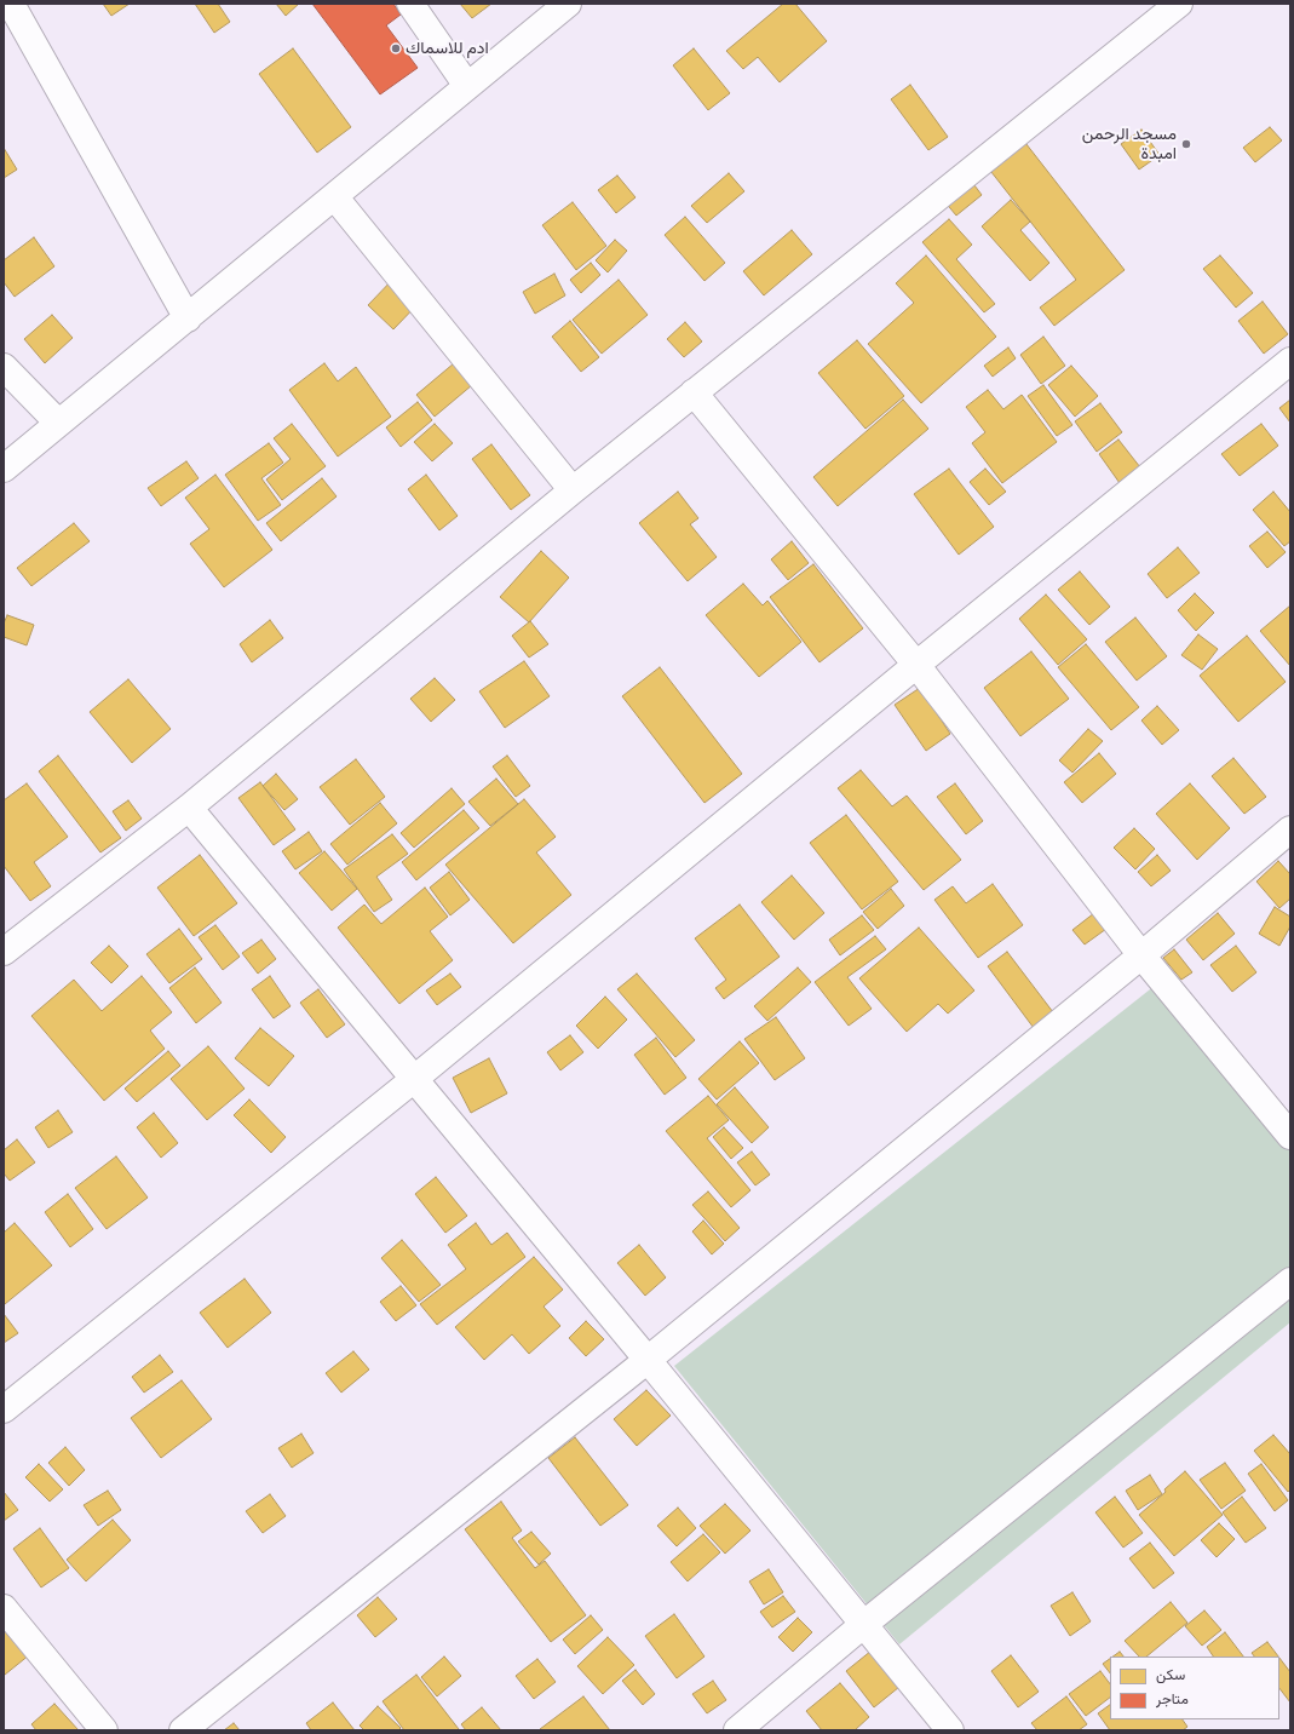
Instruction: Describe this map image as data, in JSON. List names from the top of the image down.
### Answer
{
  "places": ["ادم للاسماك", "مسجد الرحمن امبدة"],
  "legend": ["سكن", "متاجر"]
}
